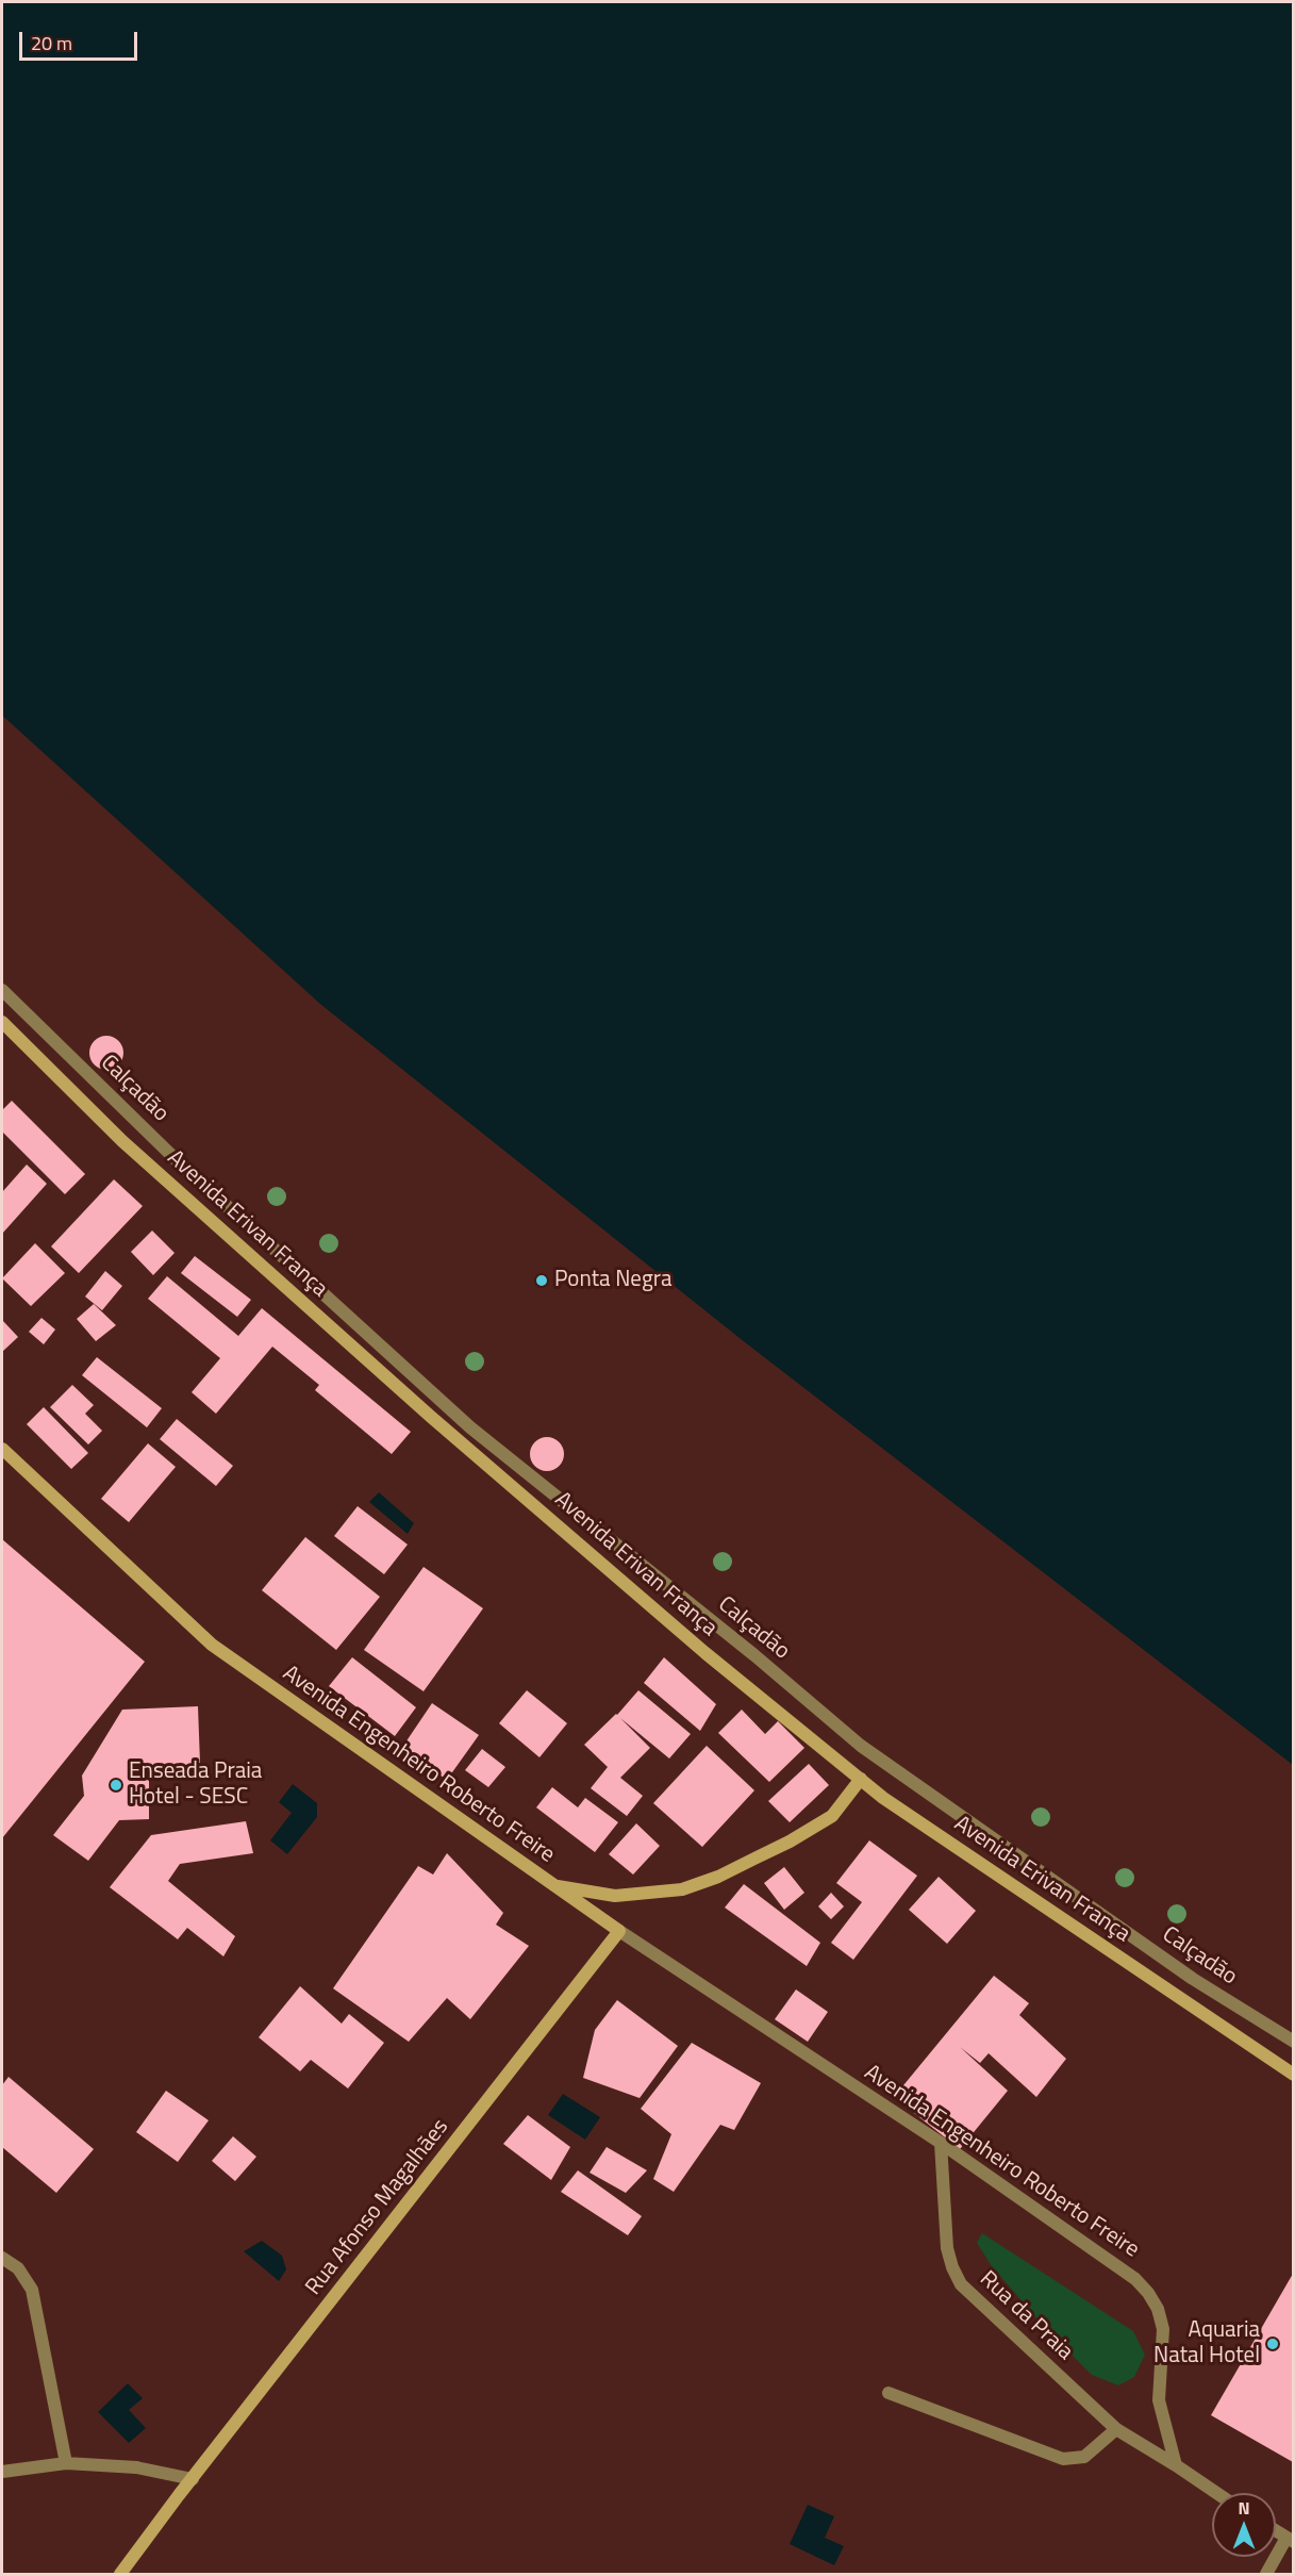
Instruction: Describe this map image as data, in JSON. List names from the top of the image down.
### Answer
{
  "streets": {
    "street": [
      "Calçadão",
      "Avenida Erivan França",
      "Avenida Engenheiro Roberto Freire",
      "Rua Afonso Magalhães",
      "Rua da Praia"
    ]
  },
  "crossings": [
    ["Avenida Erivan França", "Avenida Engenheiro Roberto Freire"],
    ["Avenida Engenheiro Roberto Freire", "Rua Afonso Magalhães"],
    ["Avenida Engenheiro Roberto Freire", "Rua da Praia"]
  ],
  "places": ["Ponta Negra", "Enseada Praia Hotel - SESC", "Aquaria Natal Hotel"],
  "scale_bar": "20 m",
  "north": "top"
}
